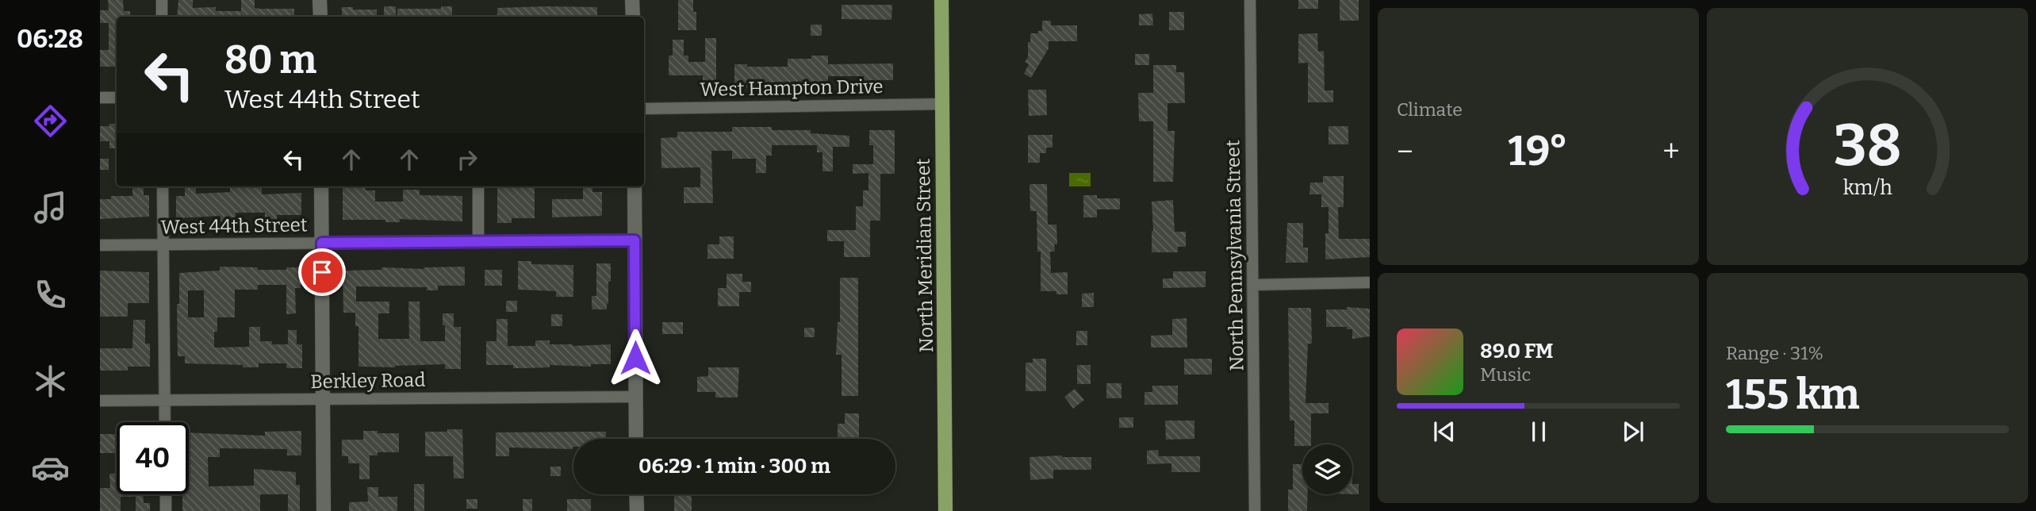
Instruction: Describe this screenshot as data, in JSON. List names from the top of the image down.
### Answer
{
  "streets": {
    "main road": ["North Meridian Street"],
    "street": [
      "West Hampton Drive",
      "West 44th Street",
      "North Pennsylvania Street",
      "Berkley Road"
    ]
  },
  "crossings": [
    ["West Hampton Drive", "North Meridian Street"]
  ],
  "page": {
    "tabs": "06:28",
    "tile": [
      "Climate",
      ["Range · 31%", "155 km"]
    ],
    "turn": ["80 m", "West 44th Street"],
    "heat": ["−", "19°", "+"],
    "song": ["89.0 FM", "Music"],
    "limit": "40",
    "trip": "06:29 · 1 min · 300 m",
    "gauge": ["38", "km/h"]
  }
}
